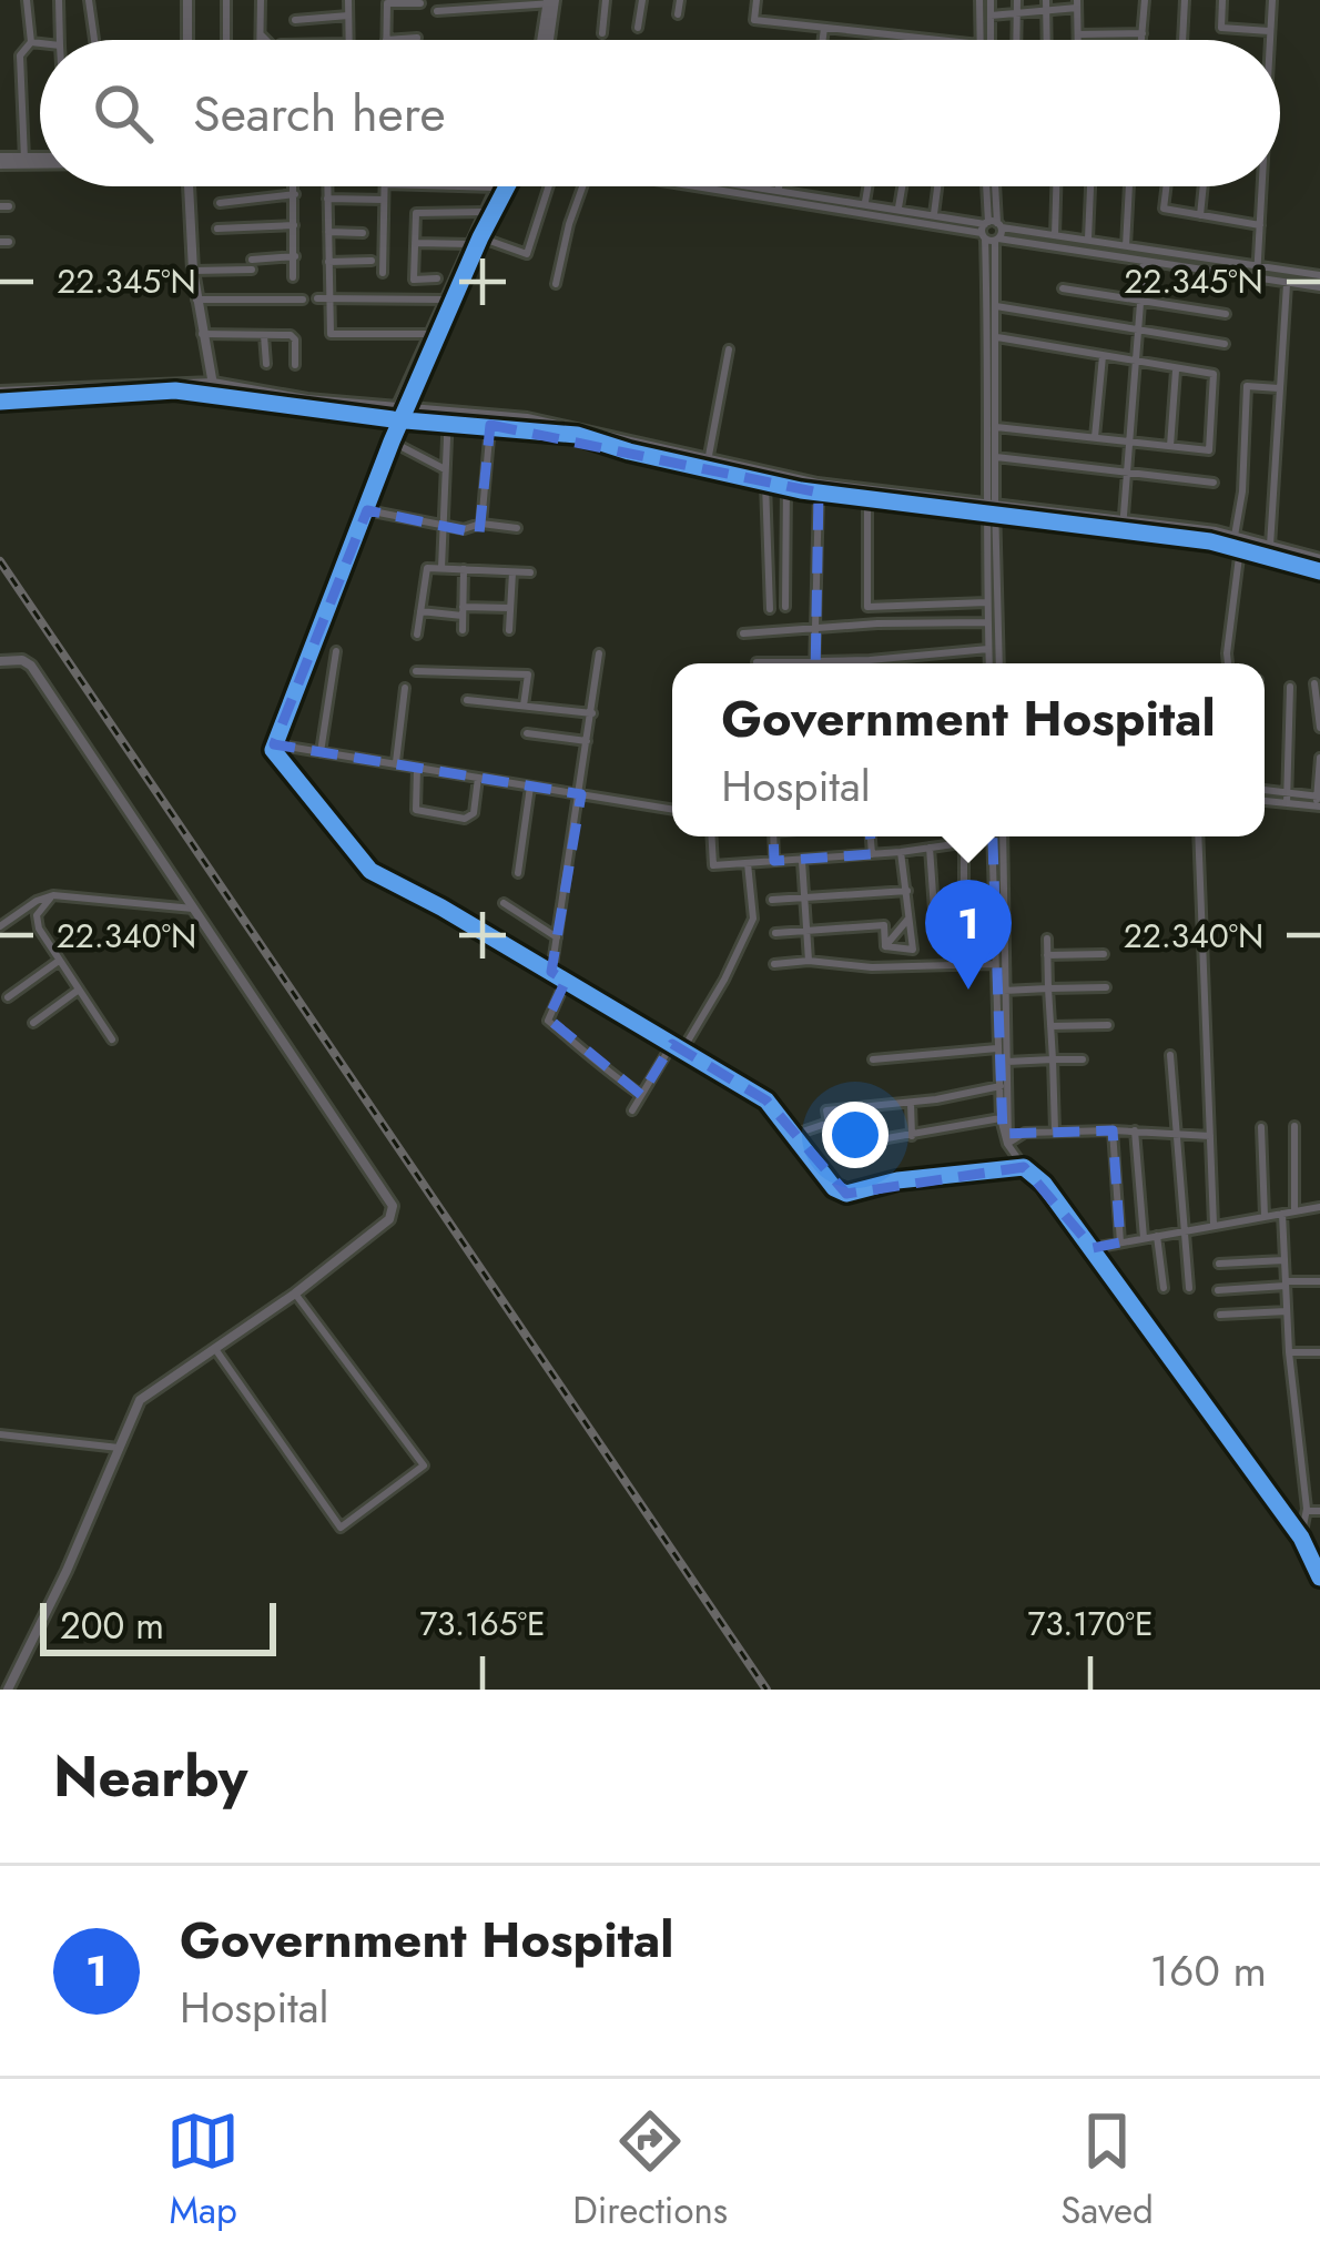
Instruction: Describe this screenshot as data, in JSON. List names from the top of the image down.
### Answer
{
  "scale_bar": "200 m",
  "page": {
    "search": "Search here",
    "popup": ["Government Hospital", "Hospital"],
    "pins": "1",
    "scale": "200 m",
    "heading": "Nearby",
    "list": [
      {
        "mark": "1",
        "name": "Government Hospital",
        "note": "Hospital",
        "value": "160 m"
      }
    ],
    "nav": ["Map", "Directions", "Saved"]
  },
  "coordinates": [
    "22.345°N",
    "22.340°N",
    "73.165°E",
    "73.170°E"
  ]
}
